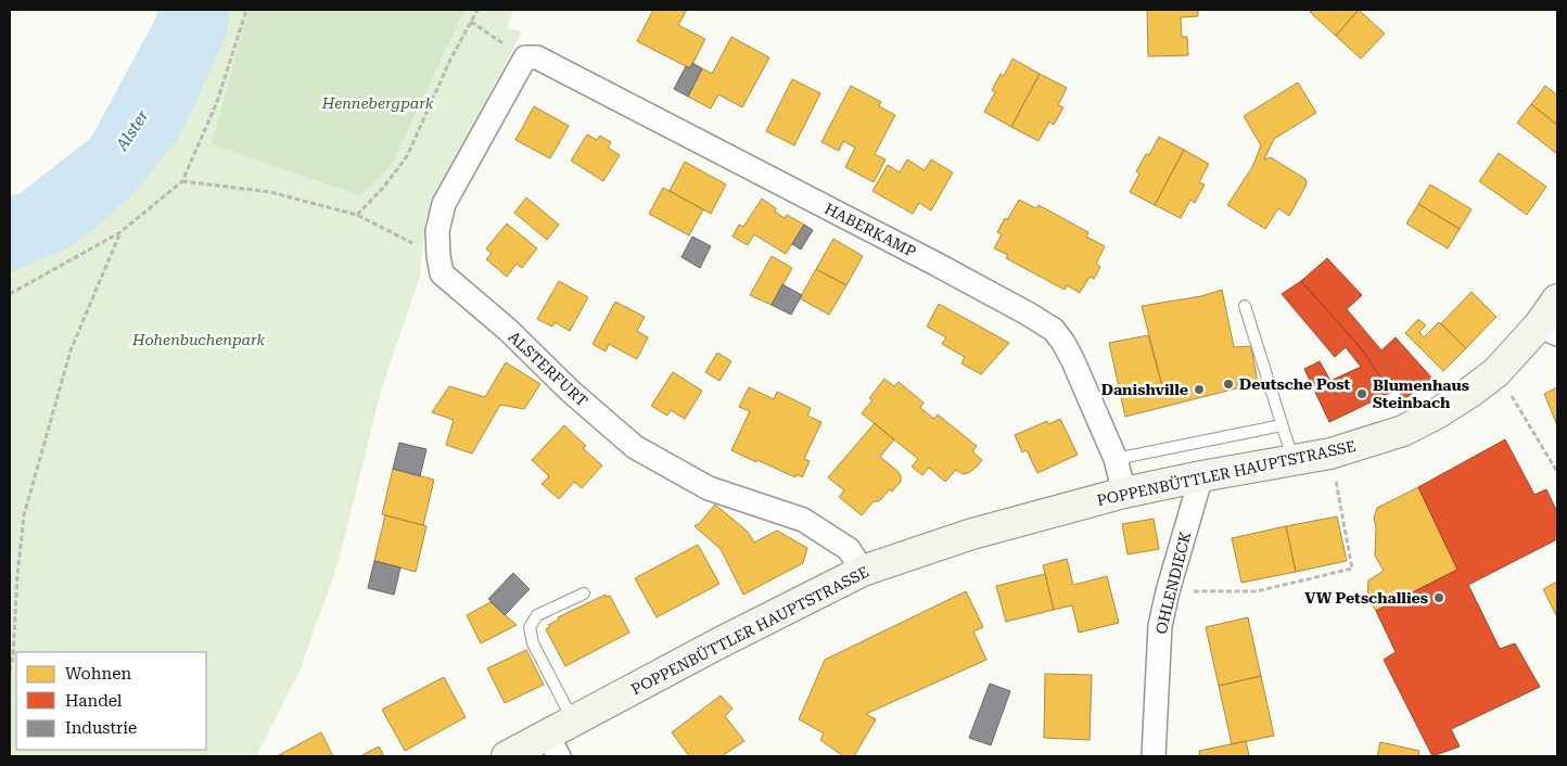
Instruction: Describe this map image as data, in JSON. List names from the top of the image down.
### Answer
{
  "streets": {
    "street": [
      "HABERKAMP",
      "ALSTERFURT",
      "POPPENBÜTTLER HAUPTSTRASSE",
      "OHLENDIECK"
    ]
  },
  "crossings": [
    ["HABERKAMP", "ALSTERFURT"],
    ["HABERKAMP", "POPPENBÜTTLER HAUPTSTRASSE"],
    ["ALSTERFURT", "POPPENBÜTTLER HAUPTSTRASSE"],
    ["POPPENBÜTTLER HAUPTSTRASSE", "OHLENDIECK"]
  ],
  "water": ["Alster"],
  "parks": ["Hennebergpark", "Hohenbuchenpark"],
  "places": [
    "Deutsche Post",
    "Danishville",
    "Blumenhaus Steinbach",
    "VW Petschallies"
  ],
  "legend": ["Wohnen", "Handel", "Industrie"]
}
